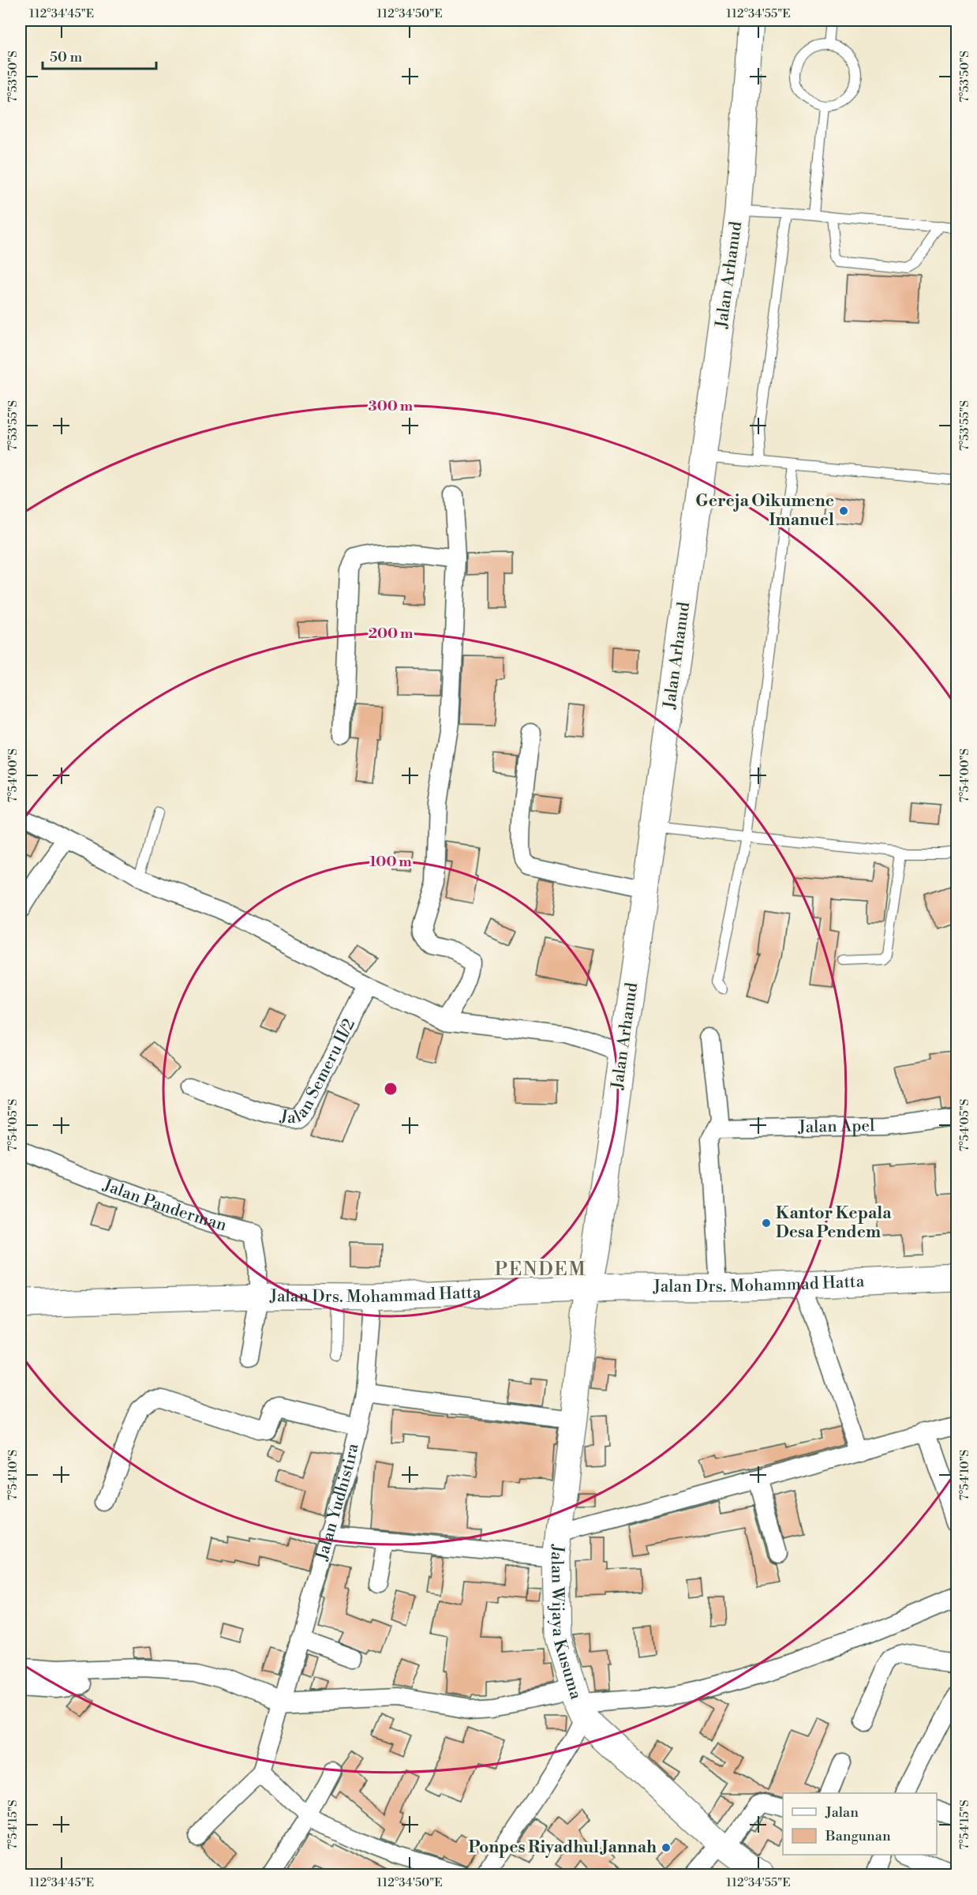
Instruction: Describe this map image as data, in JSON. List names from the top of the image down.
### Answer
{
  "streets": {
    "main road": ["Jalan Arhanud", "Jalan Drs. Mohammad Hatta", "Jalan Wijaya Kusuma"],
    "street": [
      "Jalan Semeru II/2",
      "Jalan Apel",
      "Jalan Panderman",
      "Jalan Yudhistira"
    ]
  },
  "crossings": [
    ["Jalan Arhanud", "Jalan Drs. Mohammad Hatta"],
    ["Jalan Arhanud", "Jalan Wijaya Kusuma"],
    ["Jalan Panderman", "Jalan Drs. Mohammad Hatta"],
    ["Jalan Drs. Mohammad Hatta", "Jalan Yudhistira"],
    ["Jalan Drs. Mohammad Hatta", "Jalan Wijaya Kusuma"]
  ],
  "districts": ["PENDEM"],
  "places": ["Gereja Oikumene Imanuel", "Kantor Kepala Desa Pendem", "Ponpes Riyadhul Jannah"],
  "legend": ["Jalan", "Bangunan"],
  "scale_bar": "50 m",
  "coordinates": [
    "112°34'45\"E",
    "112°34'50\"E",
    "112°34'55\"E",
    "7°53'50\"S",
    "7°53'55\"S",
    "7°54'00\"S",
    "7°54'05\"S",
    "7°54'10\"S",
    "7°54'15\"S"
  ],
  "rings": ["300 m", "200 m", "100 m"]
}
